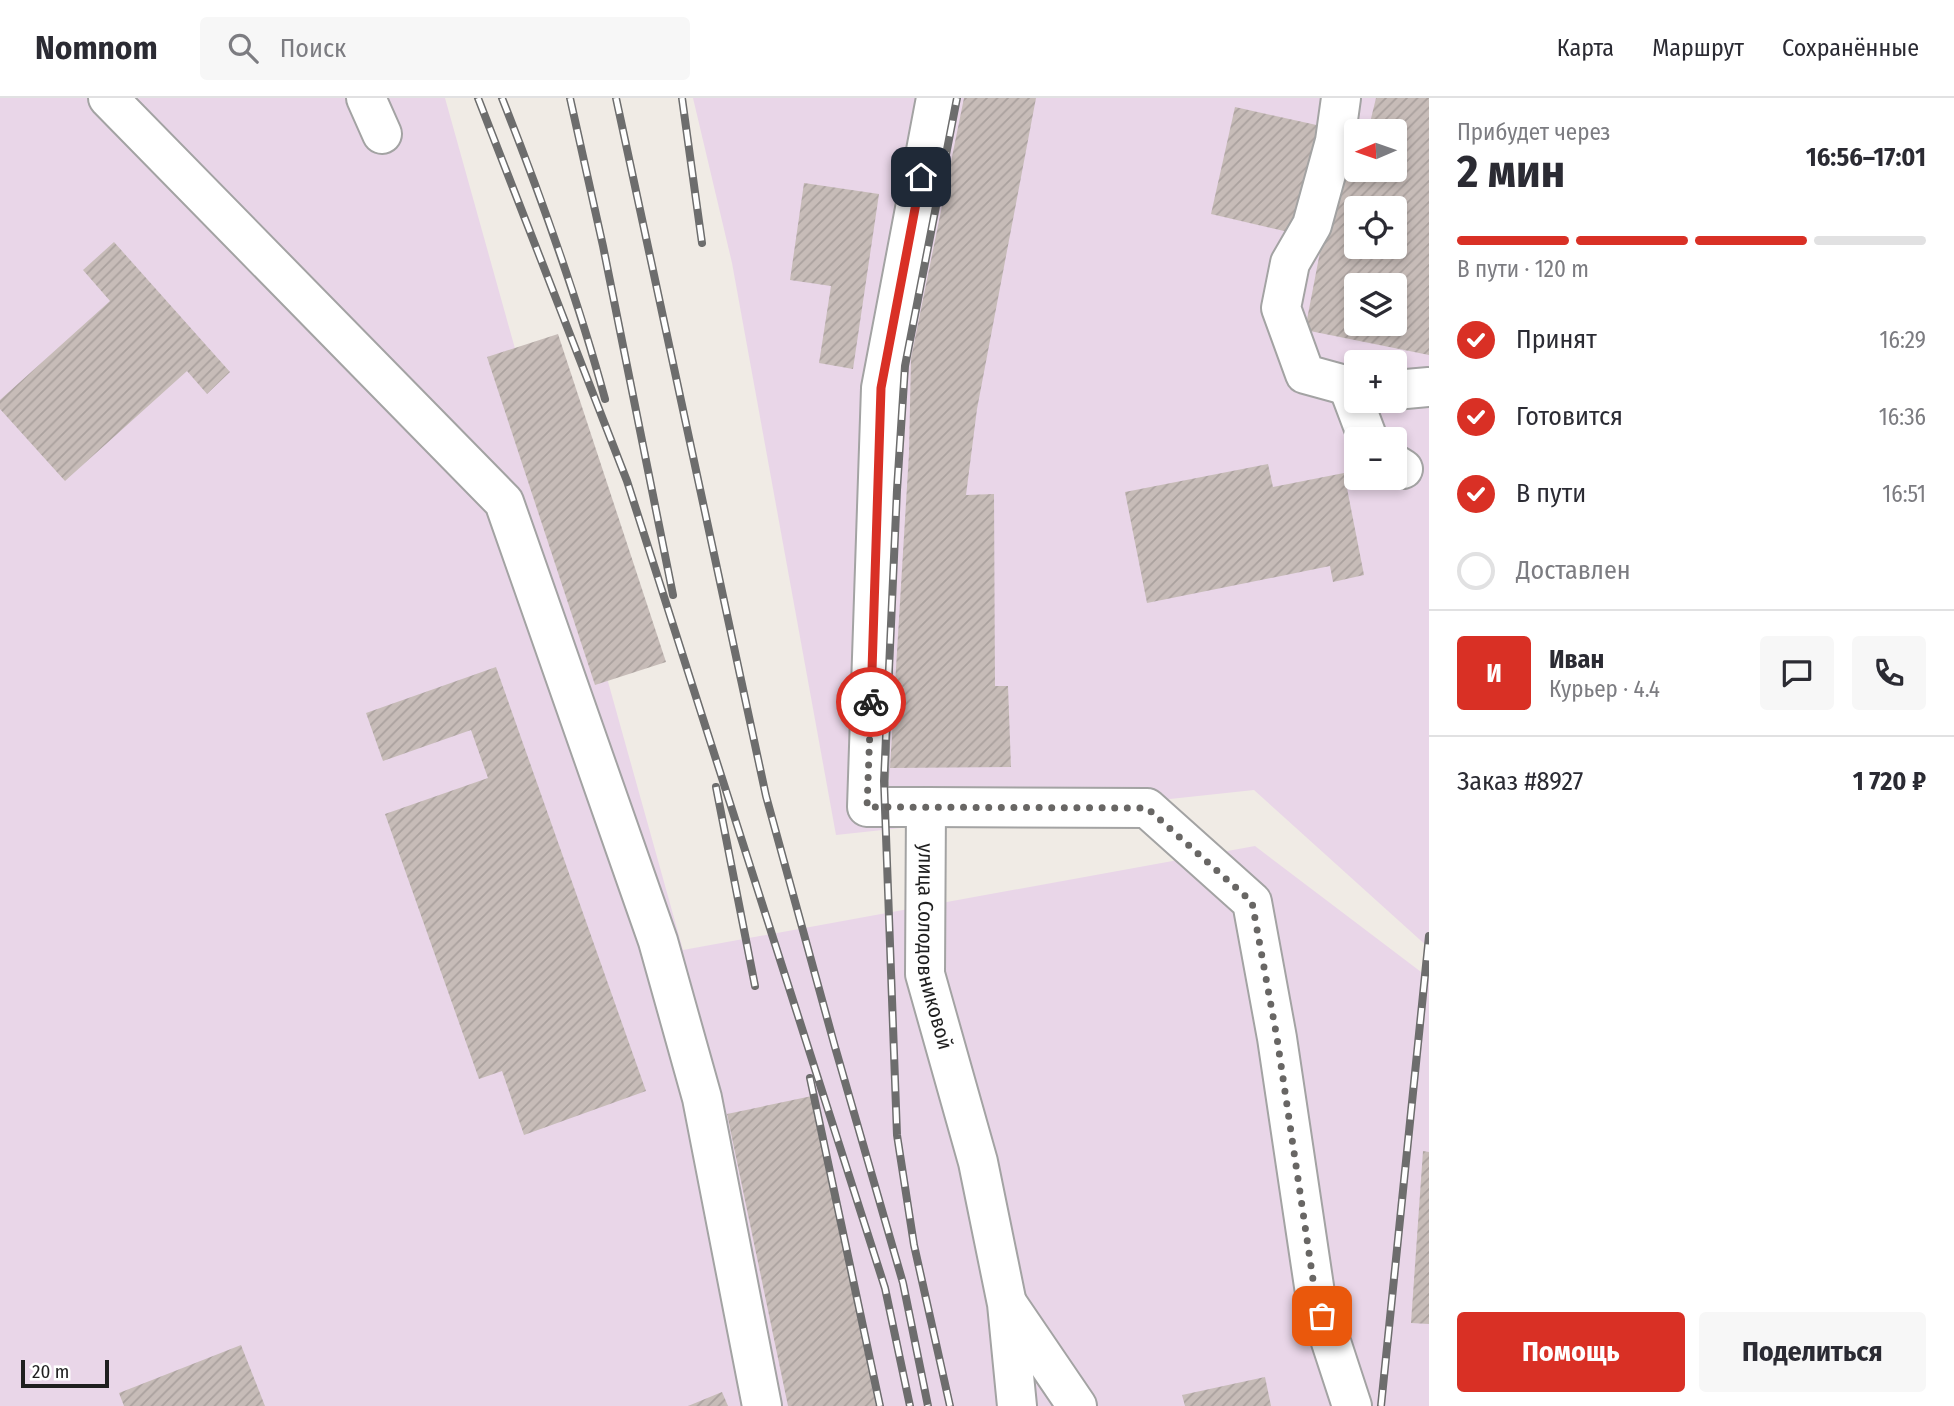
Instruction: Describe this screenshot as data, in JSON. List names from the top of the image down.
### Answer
{
  "streets": {
    "street": ["улица Солодовниковой"]
  },
  "scale_bar": "20 m",
  "north": "left",
  "page": {
    "header": "Nomnom",
    "search": "Поиск",
    "nav": ["Карта", "Маршрут", "Сохранённые"],
    "heading": ["2 мин", "Прибудет через", "16:56–17:01"],
    "panel": [
      "Иван",
      "Курьер · 4.4",
      "Заказ #8927",
      "1 720 ₽"
    ],
    "map_buttons": ["+", "−"],
    "bar": "В пути · 120 m",
    "list": [
      ["Принят", "16:29"],
      ["Готовится", "16:36"],
      ["В пути", "16:51"],
      "Доставлен"
    ],
    "round": "И",
    "buttons": ["Помощь", "Поделиться"],
    "scale": "20 m"
  }
}
